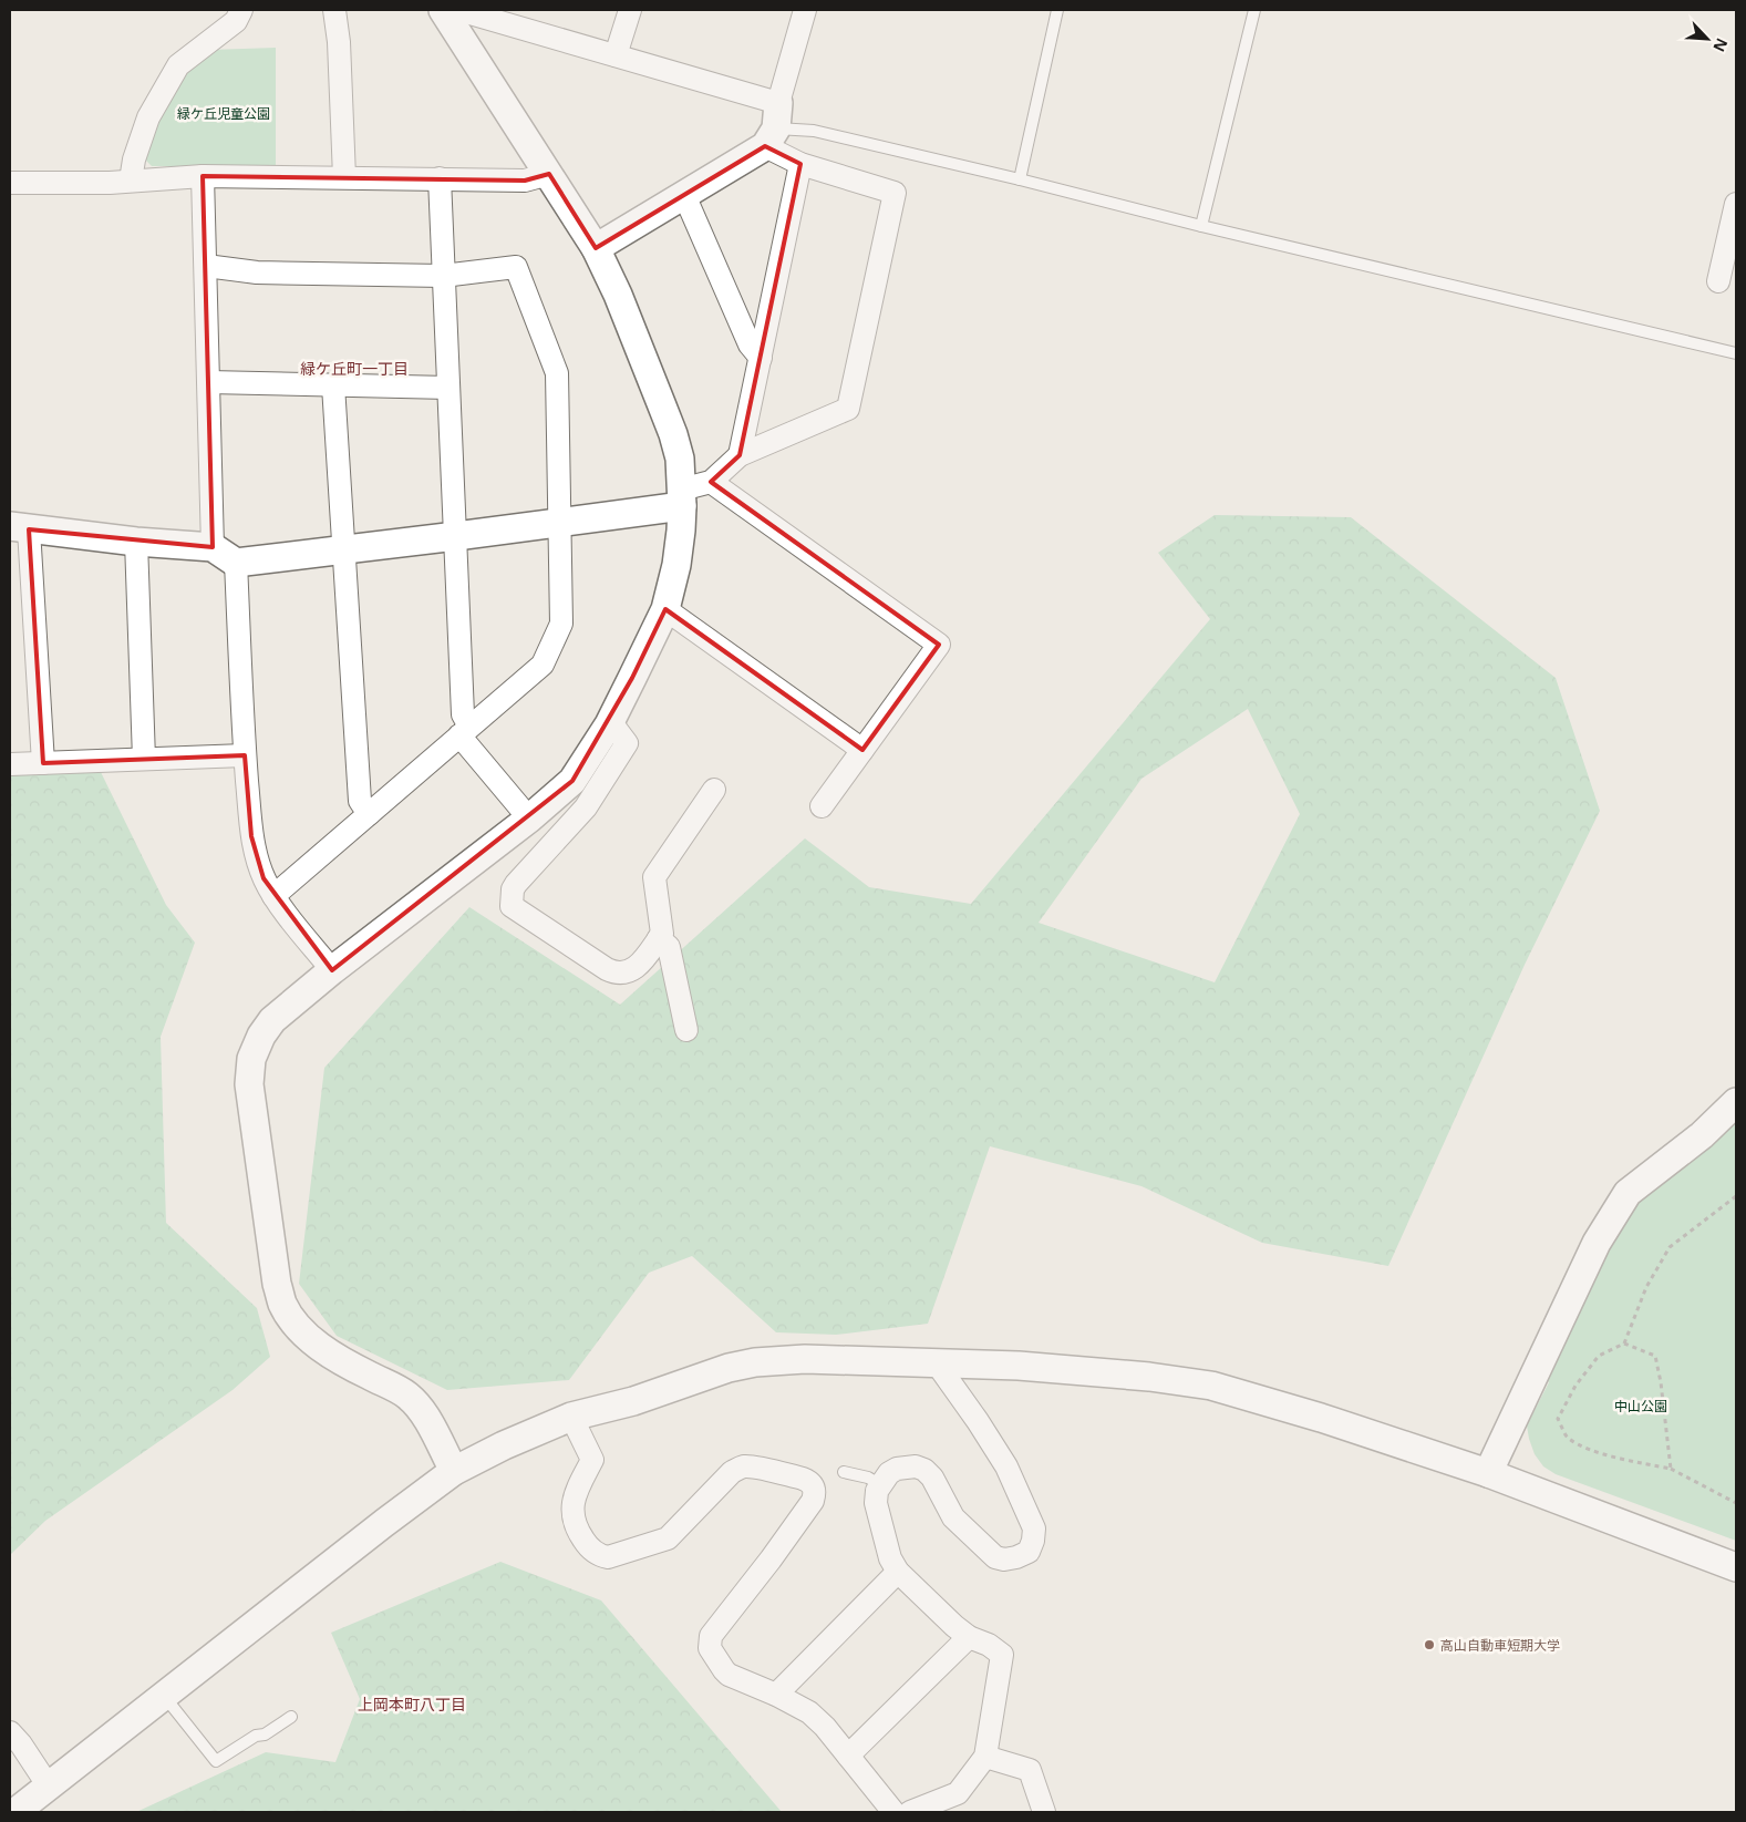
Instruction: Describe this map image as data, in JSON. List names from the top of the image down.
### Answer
{
  "districts": ["緑ケ丘町一丁目", "上岡本町八丁目"],
  "parks": ["緑ケ丘児童公園", "中山公園"],
  "places": ["高山自動車短期大学"],
  "north": "bottom right"
}
